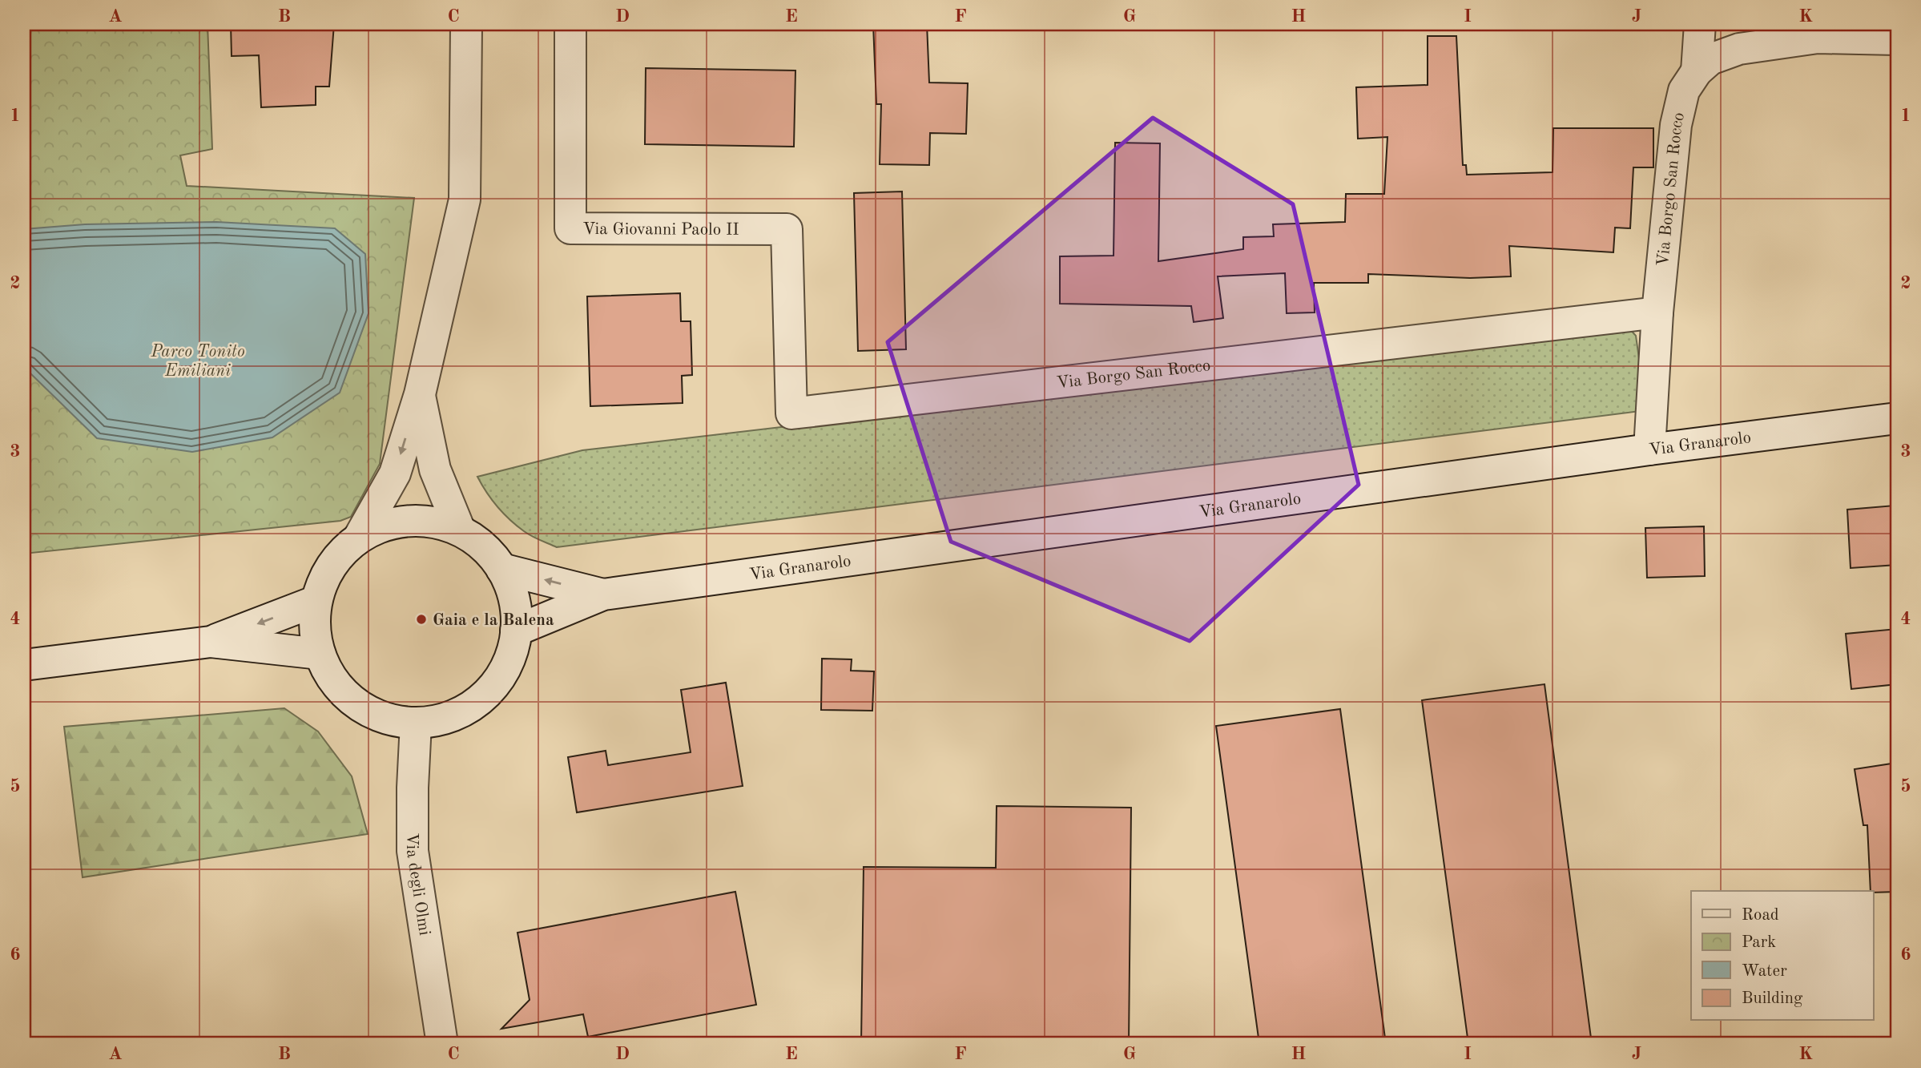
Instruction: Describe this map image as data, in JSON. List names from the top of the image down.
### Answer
{
  "streets": {
    "street": [
      "Via Borgo San Rocco",
      "Via Giovanni Paolo II",
      "Via Granarolo",
      "Via degli Olmi"
    ]
  },
  "crossings": [
    ["Via Borgo San Rocco", "Via Giovanni Paolo II"],
    ["Via Borgo San Rocco", "Via Granarolo"]
  ],
  "parks": ["Parco Tonito Emiliani"],
  "places": ["Gaia e la Balena"],
  "legend": [
    "Road",
    "Park",
    "Water",
    "Building"
  ],
  "grid": {
    "columns": [
      "A",
      "B",
      "C",
      "D",
      "E",
      "F",
      "G",
      "H",
      "I",
      "J",
      "K"
    ],
    "rows": [
      "1",
      "2",
      "3",
      "4",
      "5",
      "6"
    ]
  }
}
